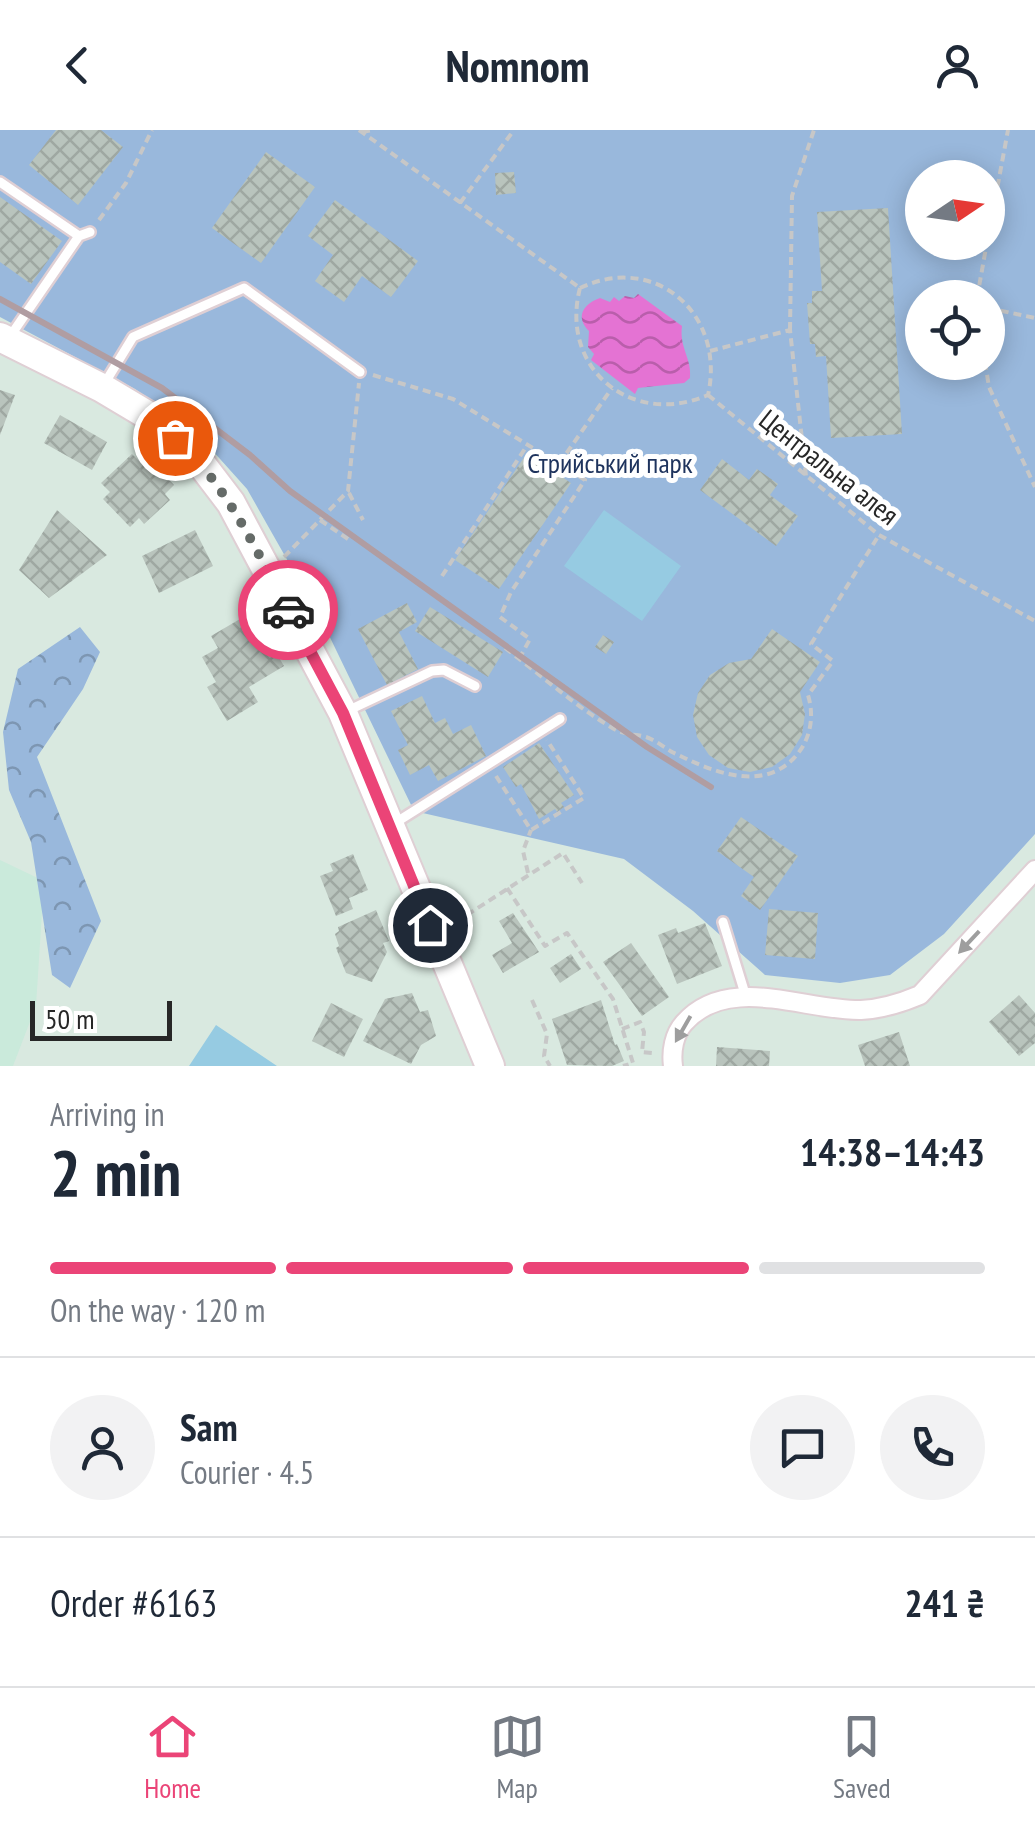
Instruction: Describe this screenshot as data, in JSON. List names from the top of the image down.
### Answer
{
  "streets": {
    "path": ["Центральна алея"]
  },
  "parks": ["Стрийський парк"],
  "scale_bar": "50 m",
  "north": "right",
  "page": {
    "header": "Nomnom",
    "scale": "50 m",
    "heading": ["2 min", "Arriving in", "14:38–14:43"],
    "panel": [
      "Sam",
      "Courier · 4.5",
      "Order #6163",
      "241 ₴"
    ],
    "bar": "On the way · 120 m",
    "tabs": ["Home", "Map", "Saved"]
  }
}
